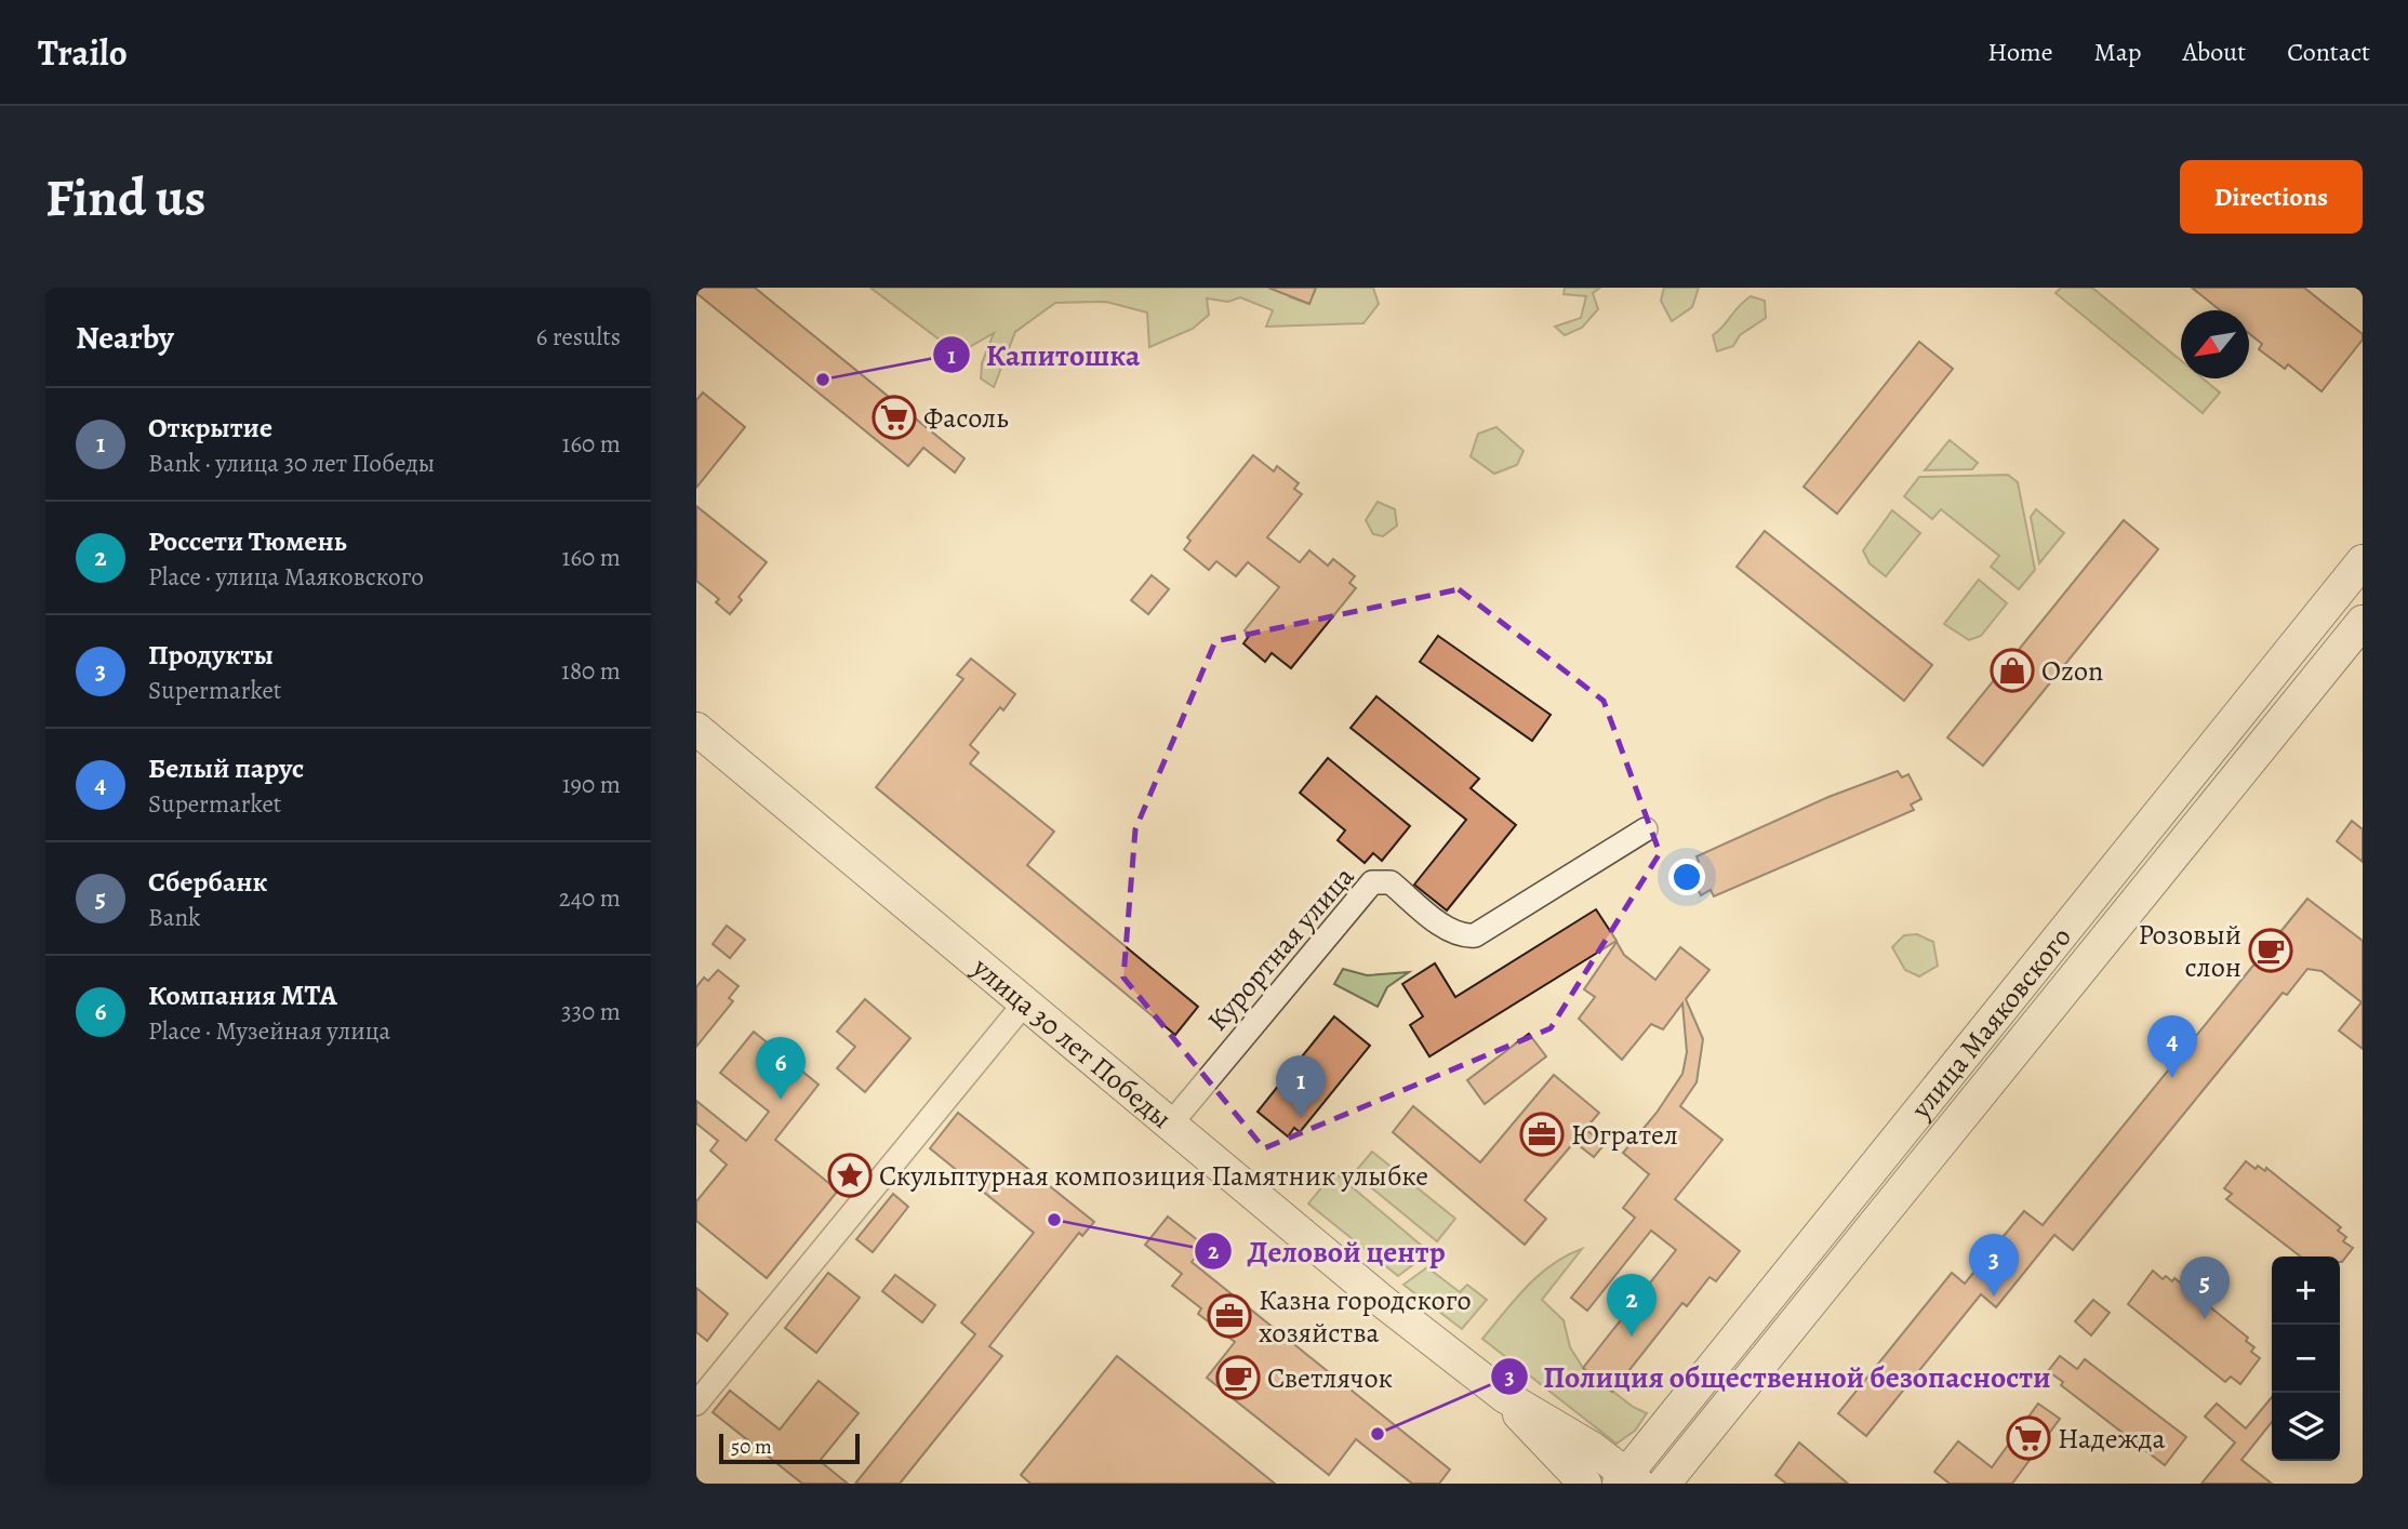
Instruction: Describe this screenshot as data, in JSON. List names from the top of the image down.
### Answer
{
  "streets": {
    "main road": ["улица Маяковского", "улица 30 лет Победы"],
    "street": ["Курортная улица"]
  },
  "crossings": [
    ["Курортная улица", "улица 30 лет Победы"],
    ["улица Маяковского", "улица 30 лет Победы"]
  ],
  "places": {
    "other": ["Капитошка", "Деловой центр", "Полиция общественной безопасности"],
    "supermarket": ["Фасоль", "Надежда"],
    "shop": ["Ozon"],
    "cafe": ["Розовый слон", "Светлячок"],
    "office": ["Югрател", "Казна городского хозяйства"],
    "place": ["Скульптурная композиция Памятник улыбке"]
  },
  "scale_bar": "50 m",
  "north": "bottom left",
  "page": {
    "header": "Trailo",
    "nav": [
      "Home",
      "Map",
      "About",
      "Contact"
    ],
    "buttons": "Directions",
    "title": "Find us",
    "heading": ["Nearby", "6 results"],
    "list": [
      {
        "mark": "1",
        "name": "Открытие",
        "note": "Bank · улица 30 лет Победы",
        "value": "160 m"
      },
      {
        "mark": "2",
        "name": "Россети Тюмень",
        "note": "Place · улица Маяковского",
        "value": "160 m"
      },
      {
        "mark": "3",
        "name": "Продукты",
        "note": "Supermarket",
        "value": "180 m"
      },
      {
        "mark": "4",
        "name": "Белый парус",
        "note": "Supermarket",
        "value": "190 m"
      },
      {
        "mark": "5",
        "name": "Сбербанк",
        "note": "Bank",
        "value": "240 m"
      },
      {
        "mark": "6",
        "name": "Компания MTA",
        "note": "Place · Музейная улица",
        "value": "330 m"
      }
    ],
    "pins": [
      "4",
      "6",
      "1",
      "3",
      "5",
      "2"
    ],
    "map_buttons": ["+", "−"],
    "scale": "50 m"
  }
}
